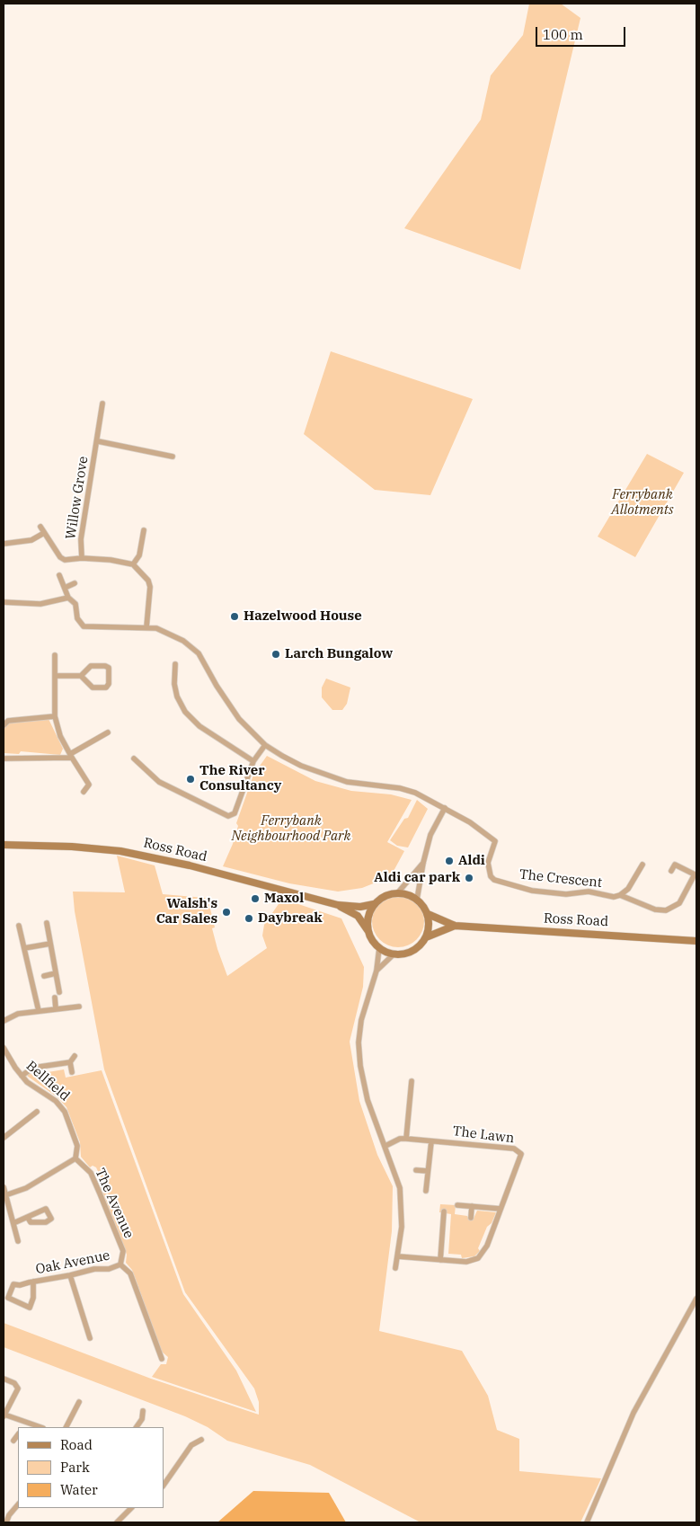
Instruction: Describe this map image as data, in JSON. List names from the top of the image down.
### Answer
{
  "streets": {
    "main road": ["Ross Road"],
    "street": [
      "Willow Grove",
      "The Crescent",
      "Bellfield",
      "The Lawn",
      "The Avenue",
      "Oak Avenue"
    ]
  },
  "crossings": [
    ["Bellfield", "The Avenue"],
    ["The Avenue", "Oak Avenue"]
  ],
  "parks": ["Ferrybank Allotments", "Ferrybank Neighbourhood Park"],
  "places": [
    "Hazelwood House",
    "Larch Bungalow",
    "The River Consultancy",
    "Aldi",
    "Aldi car park",
    "Maxol",
    "Walsh's Car Sales",
    "Daybreak"
  ],
  "legend": ["Road", "Park", "Water"],
  "scale_bar": "100 m"
}
